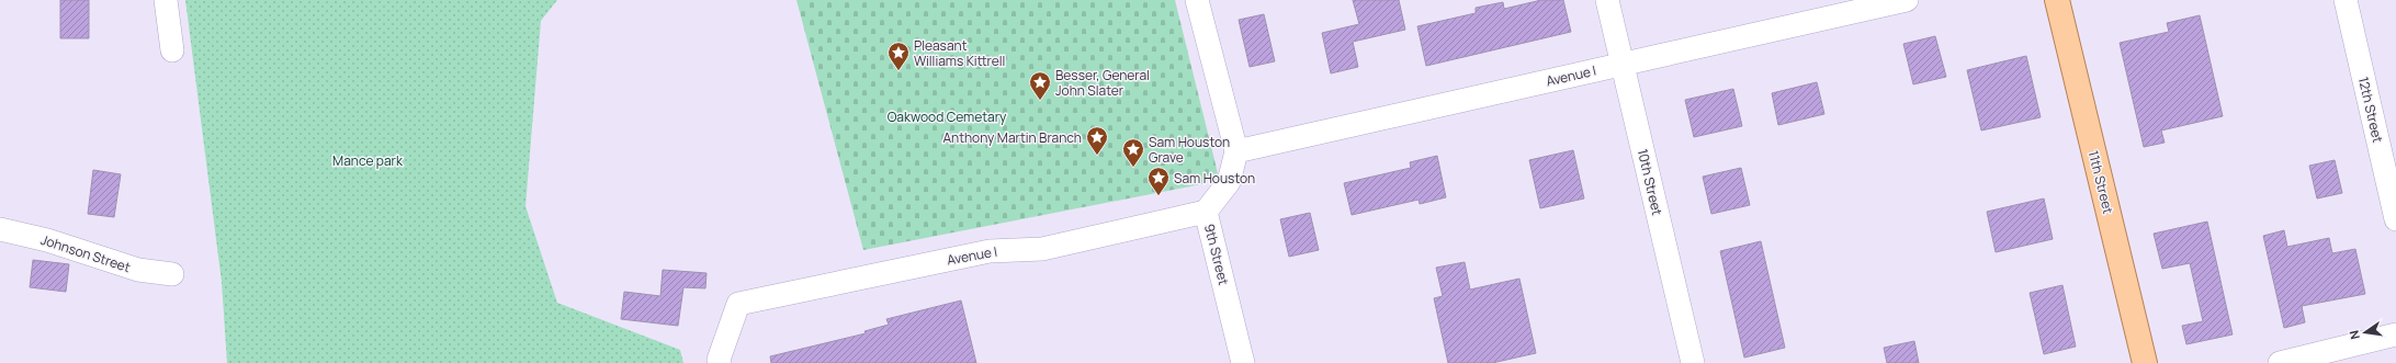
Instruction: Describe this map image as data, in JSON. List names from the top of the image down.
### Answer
{
  "streets": {
    "main road": ["11th Street"],
    "street": [
      "Avenue I",
      "12th Street",
      "10th Street",
      "Johnson Street",
      "9th Street"
    ]
  },
  "crossings": [
    ["Avenue I", "10th Street"],
    ["Avenue I", "9th Street"]
  ],
  "parks": ["Oakwood Cemetary", "Mance park"],
  "places": {
    "place": [
      "Pleasant Williams Kittrell",
      "Besser, General John Slater",
      "Anthony Martin Branch",
      "Sam Houston Grave",
      "Sam Houston"
    ]
  },
  "north": "left"
}
